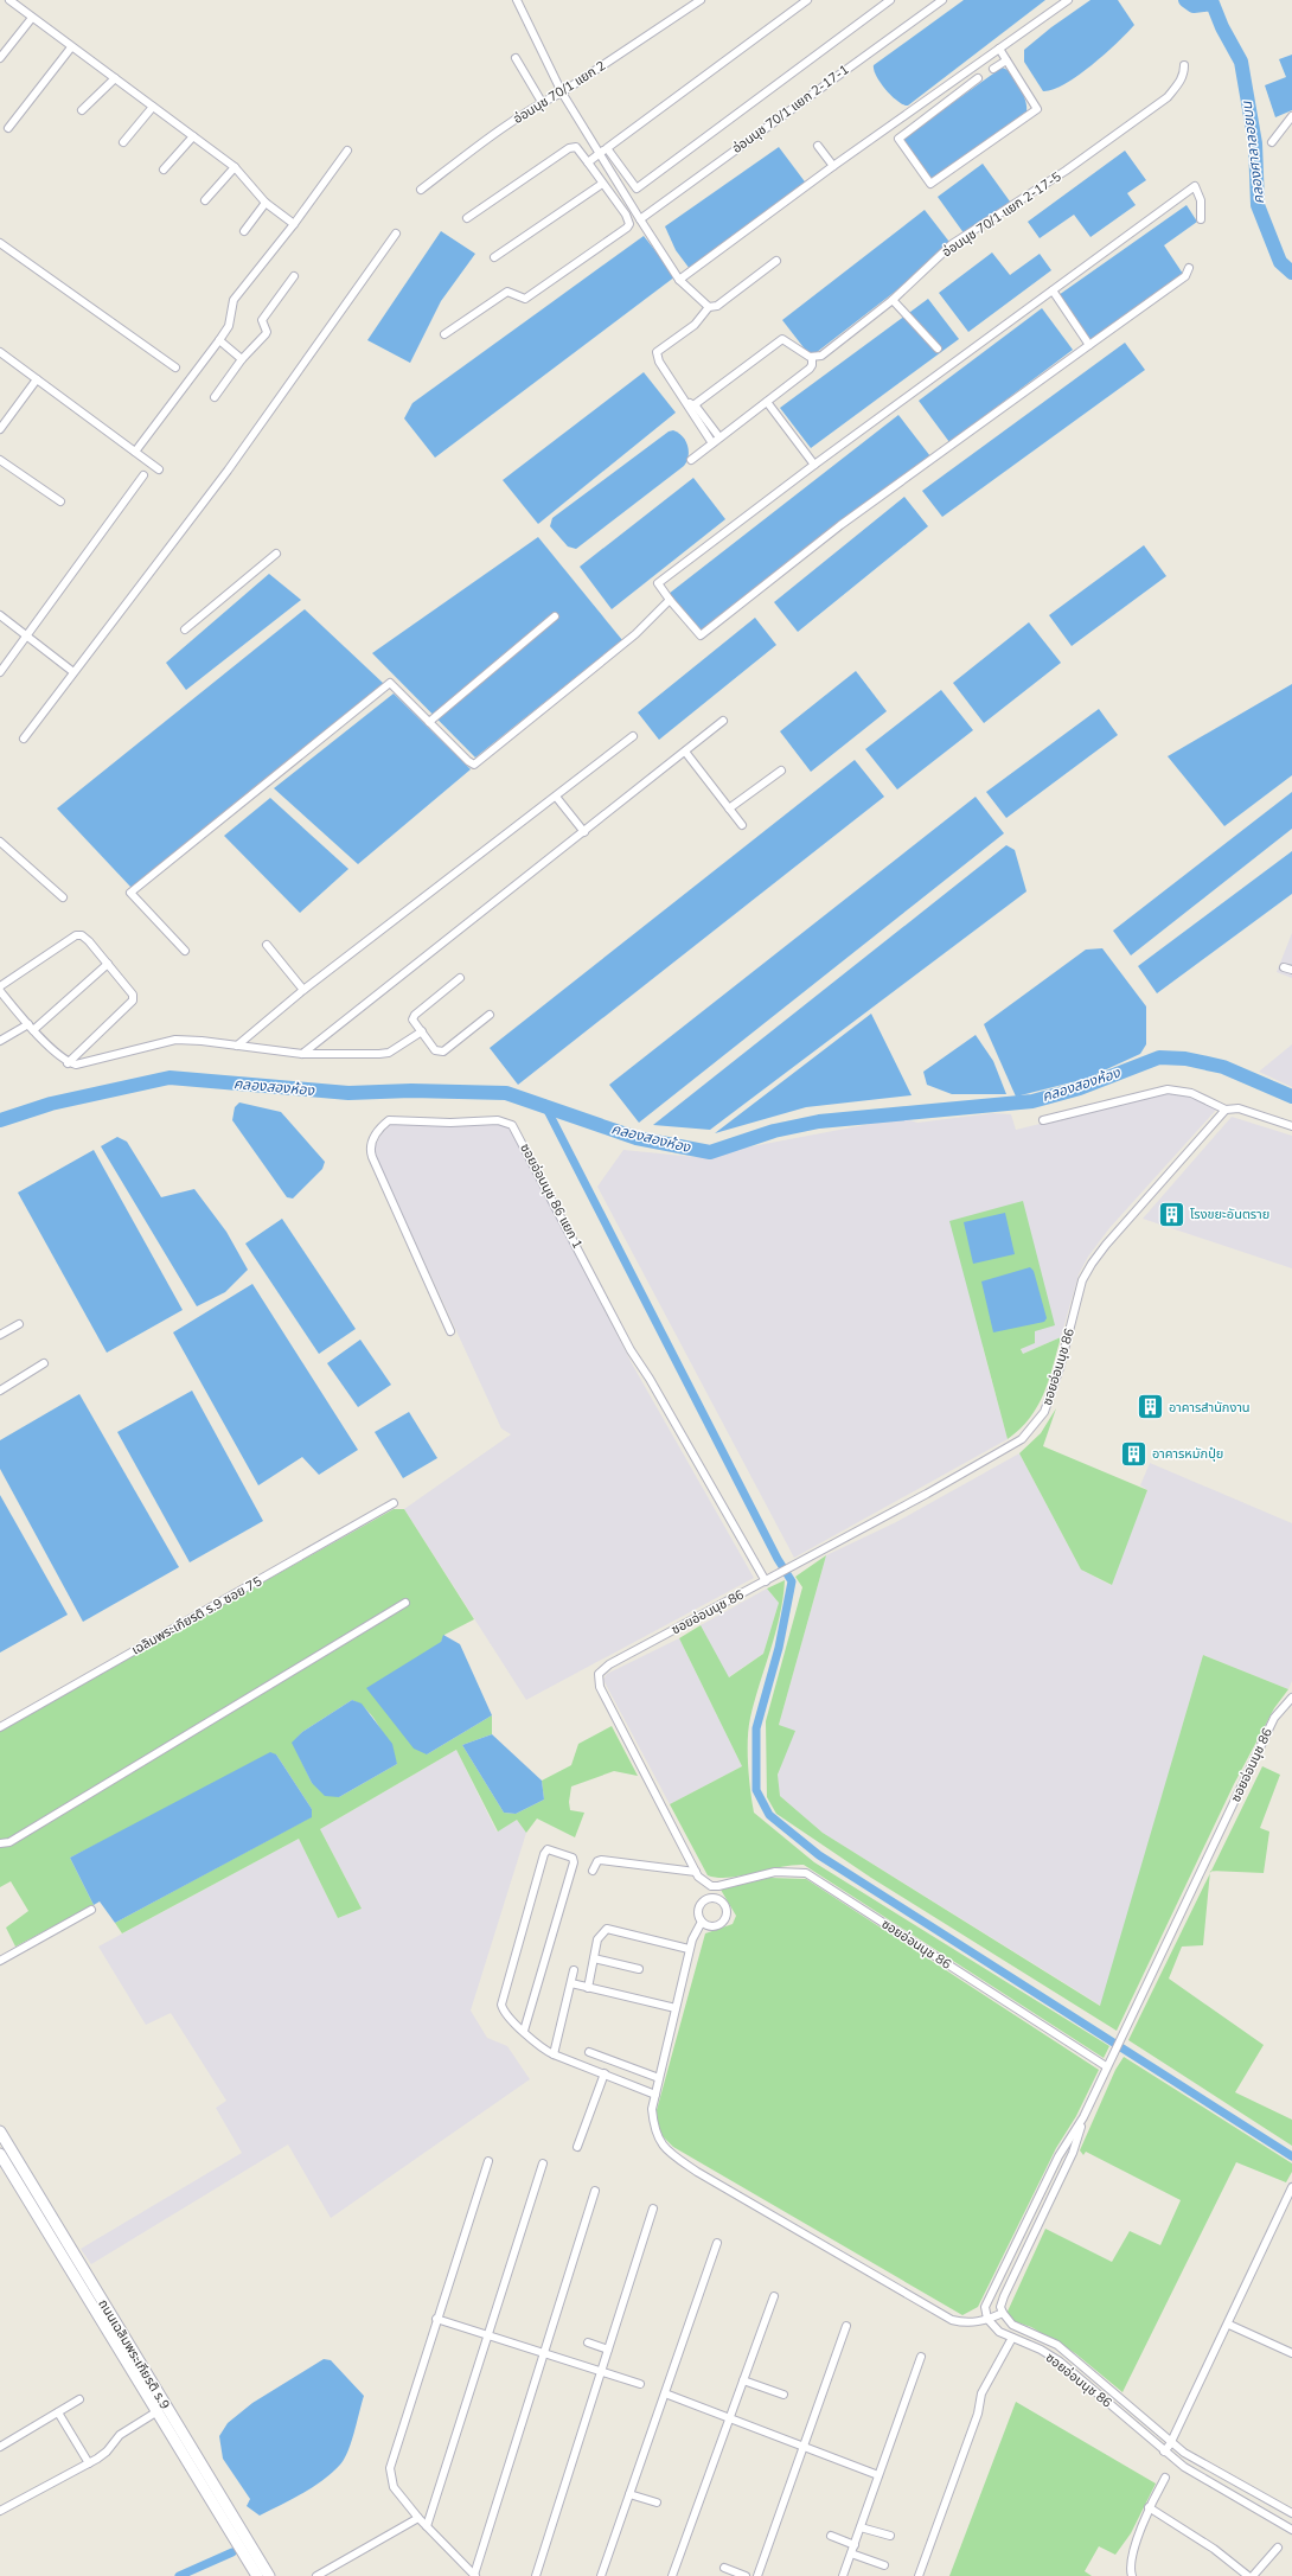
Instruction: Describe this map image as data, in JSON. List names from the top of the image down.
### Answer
{
  "streets": {
    "main road": ["ถนนเฉลิมพระเกียรติ ร.9"],
    "street": [
      "อ่อนนุช 70/1 แยก 2",
      "อ่อนนุช 70/1 แยก 2-17-1",
      "อ่อนนุช 70/1 แยก 2-17-5",
      "ซอยอ่อนนุช 86 แยก 1",
      "ซอยอ่อนนุช 86",
      "เฉลิมพระเกียรติ ร.9 ซอย 75"
    ]
  },
  "crossings": [
    ["ซอยอ่อนนุช 86 แยก 1", "ซอยอ่อนนุช 86"]
  ],
  "water": ["คลองศาลาลอยบน", "คลองสองห้อง"],
  "places": {
    "building": ["โรงขยะอันตราย", "อาคารสำนักงาน", "อาคารหมักปุ๋ย"]
  }
}
